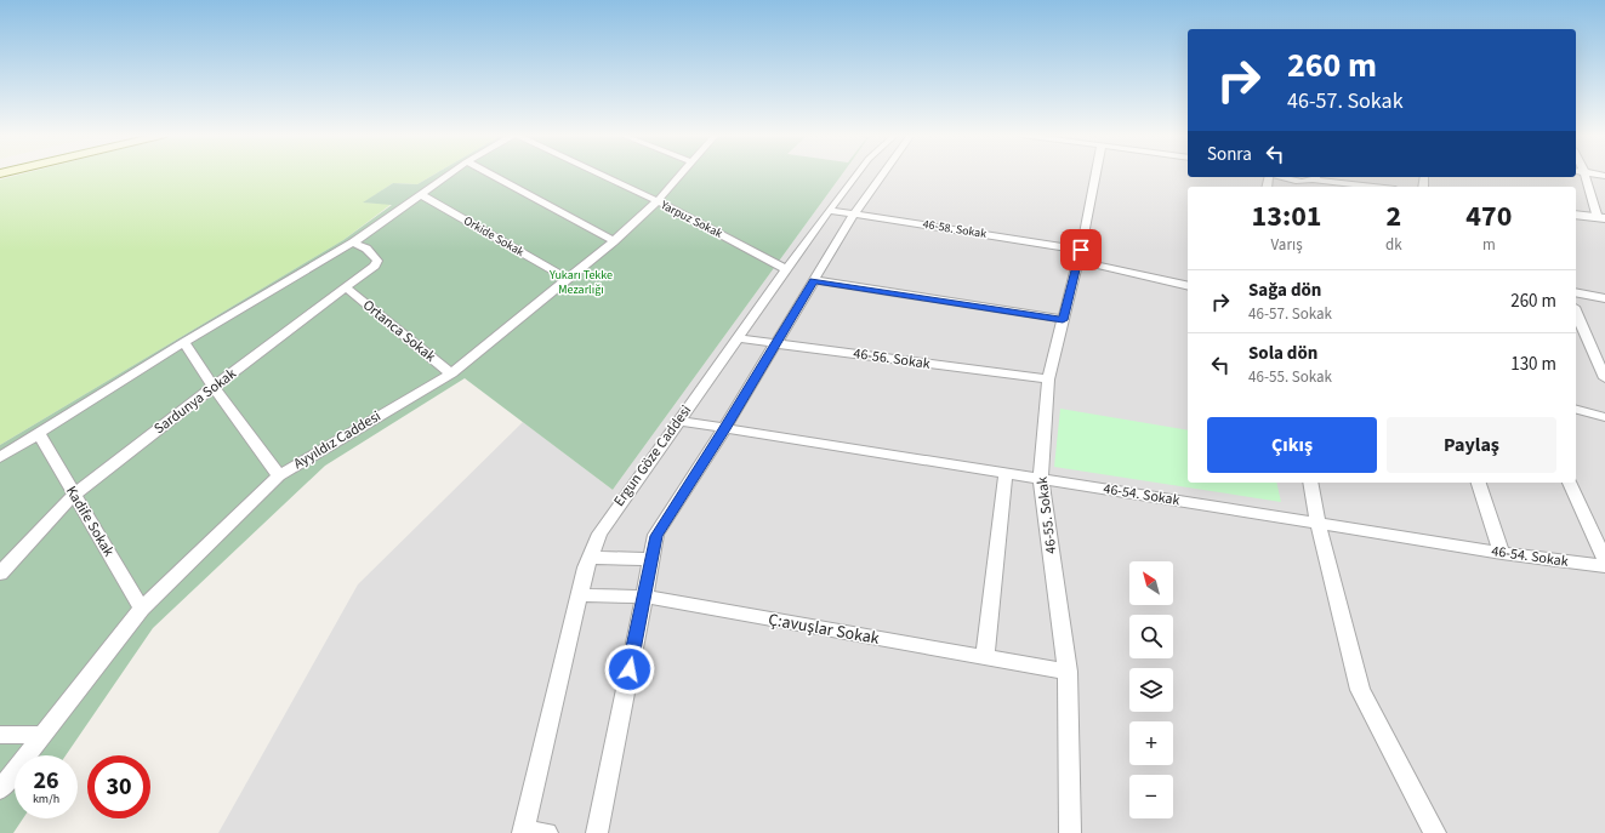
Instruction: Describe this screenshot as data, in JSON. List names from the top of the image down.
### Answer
{
  "streets": {
    "street": [
      "Yarpuz Sokak",
      "46-58. Sokak",
      "Orkide Sokak",
      "Ortanca Sokak",
      "46-56. Sokak",
      "Sardunya Sokak",
      "Ayyıldız Caddesi",
      "Ergun Göze Caddesi",
      "46-54. Sokak",
      "46-55. Sokak",
      "Kadife Sokak",
      "Ç:avuşlar Sokak"
    ]
  },
  "crossings": [
    ["Yarpuz Sokak", "Ayyıldız Caddesi"],
    ["Yarpuz Sokak", "Ergun Göze Caddesi"],
    ["46-58. Sokak", "Ergun Göze Caddesi"],
    ["46-58. Sokak", "46-55. Sokak"],
    ["Orkide Sokak", "Ayyıldız Caddesi"],
    ["Ortanca Sokak", "Sardunya Sokak"],
    ["Ortanca Sokak", "Ayyıldız Caddesi"],
    ["46-56. Sokak", "Ergun Göze Caddesi"],
    ["46-56. Sokak", "46-55. Sokak"],
    ["Sardunya Sokak", "Kadife Sokak"],
    ["Ayyıldız Caddesi", "Kadife Sokak"],
    ["Ergun Göze Caddesi", "46-54. Sokak"],
    ["Ergun Göze Caddesi", "Ç:avuşlar Sokak"],
    ["46-54. Sokak", "46-55. Sokak"],
    ["46-55. Sokak", "Ç:avuşlar Sokak"]
  ],
  "parks": ["Yukarı Tekke Mezarlığı"],
  "north": "top left",
  "page": {
    "turn": ["260 m", "46-57. Sokak"],
    "then": "Sonra",
    "eta": [
      "13:01",
      "Varış",
      "2",
      "dk",
      "470",
      "m"
    ],
    "list": [
      {
        "name": "Sağa dön",
        "note": "46-57. Sokak",
        "value": "260 m"
      },
      {
        "name": "Sola dön",
        "note": "46-55. Sokak",
        "value": "130 m"
      }
    ],
    "buttons": ["Çıkış", "Paylaş"],
    "map_buttons": ["+", "−"],
    "speed": "26 km/h",
    "limit": "30"
  }
}
